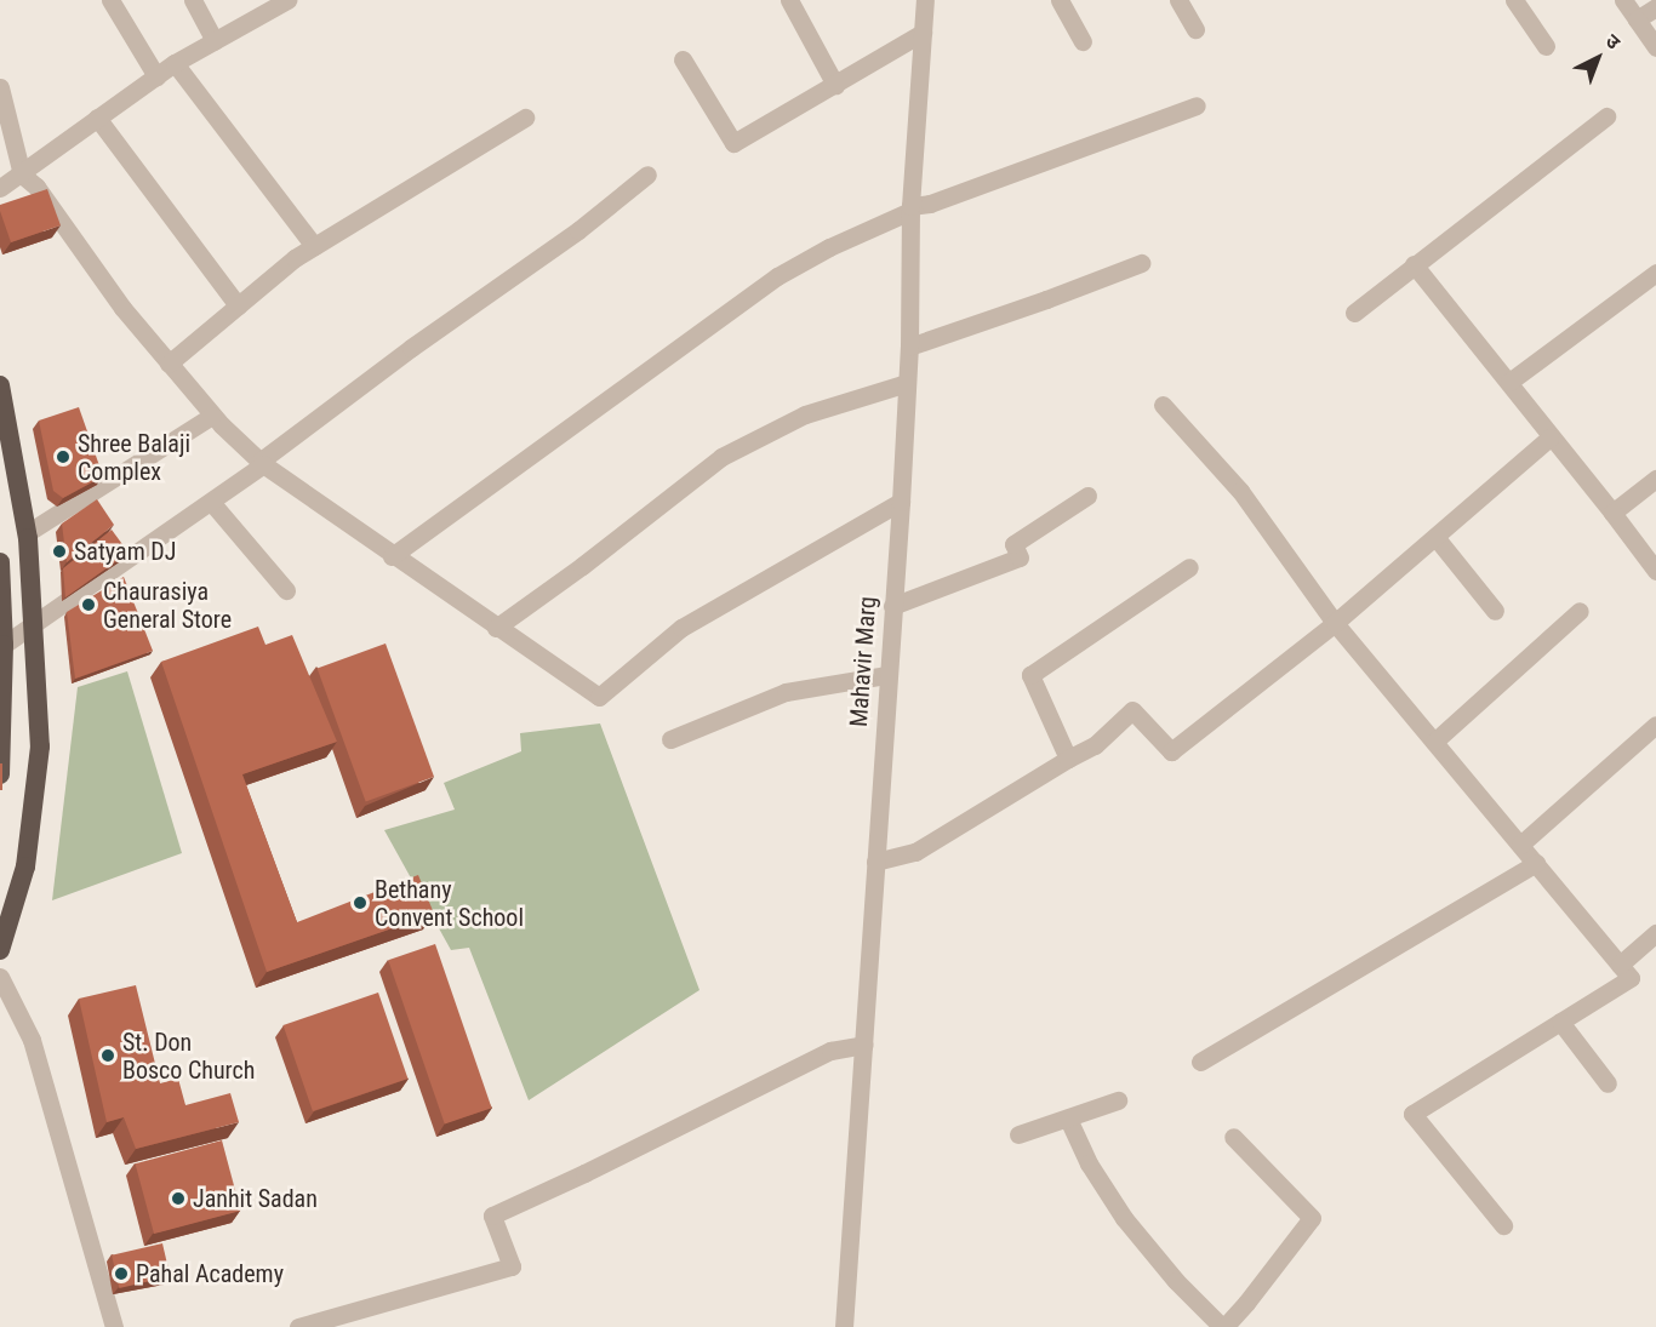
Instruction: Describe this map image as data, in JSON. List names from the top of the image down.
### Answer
{
  "streets": {
    "street": ["Mahavir Marg"]
  },
  "places": [
    "Shree Balaji Complex",
    "Satyam DJ",
    "Chaurasiya General Store",
    "Bethany Convent School",
    "St. Don Bosco Church",
    "Janhit Sadan",
    "Pahal Academy"
  ],
  "north": "top right"
}
